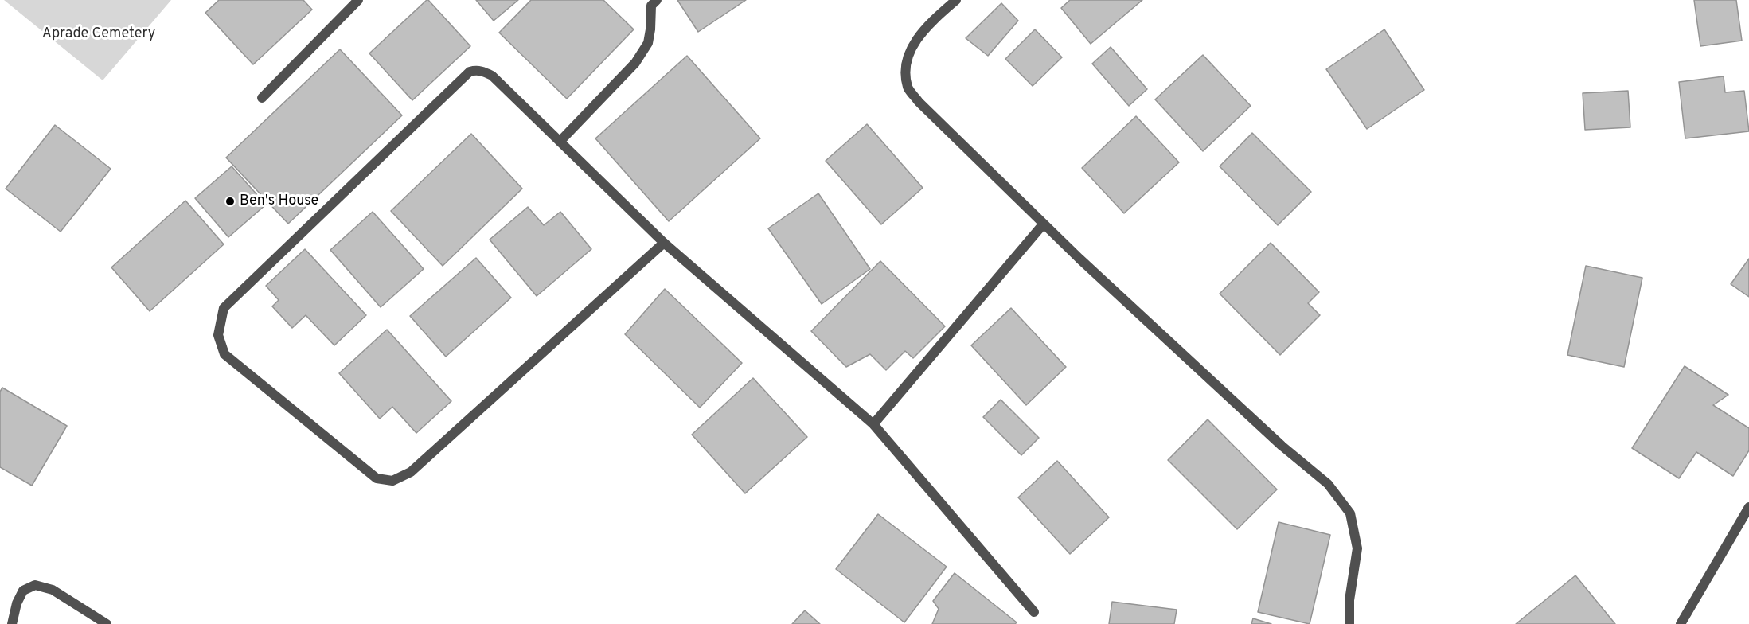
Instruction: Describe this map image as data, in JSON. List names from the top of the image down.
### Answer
{
  "parks": ["Aprade Cemetery"],
  "places": ["Ben's House"]
}
